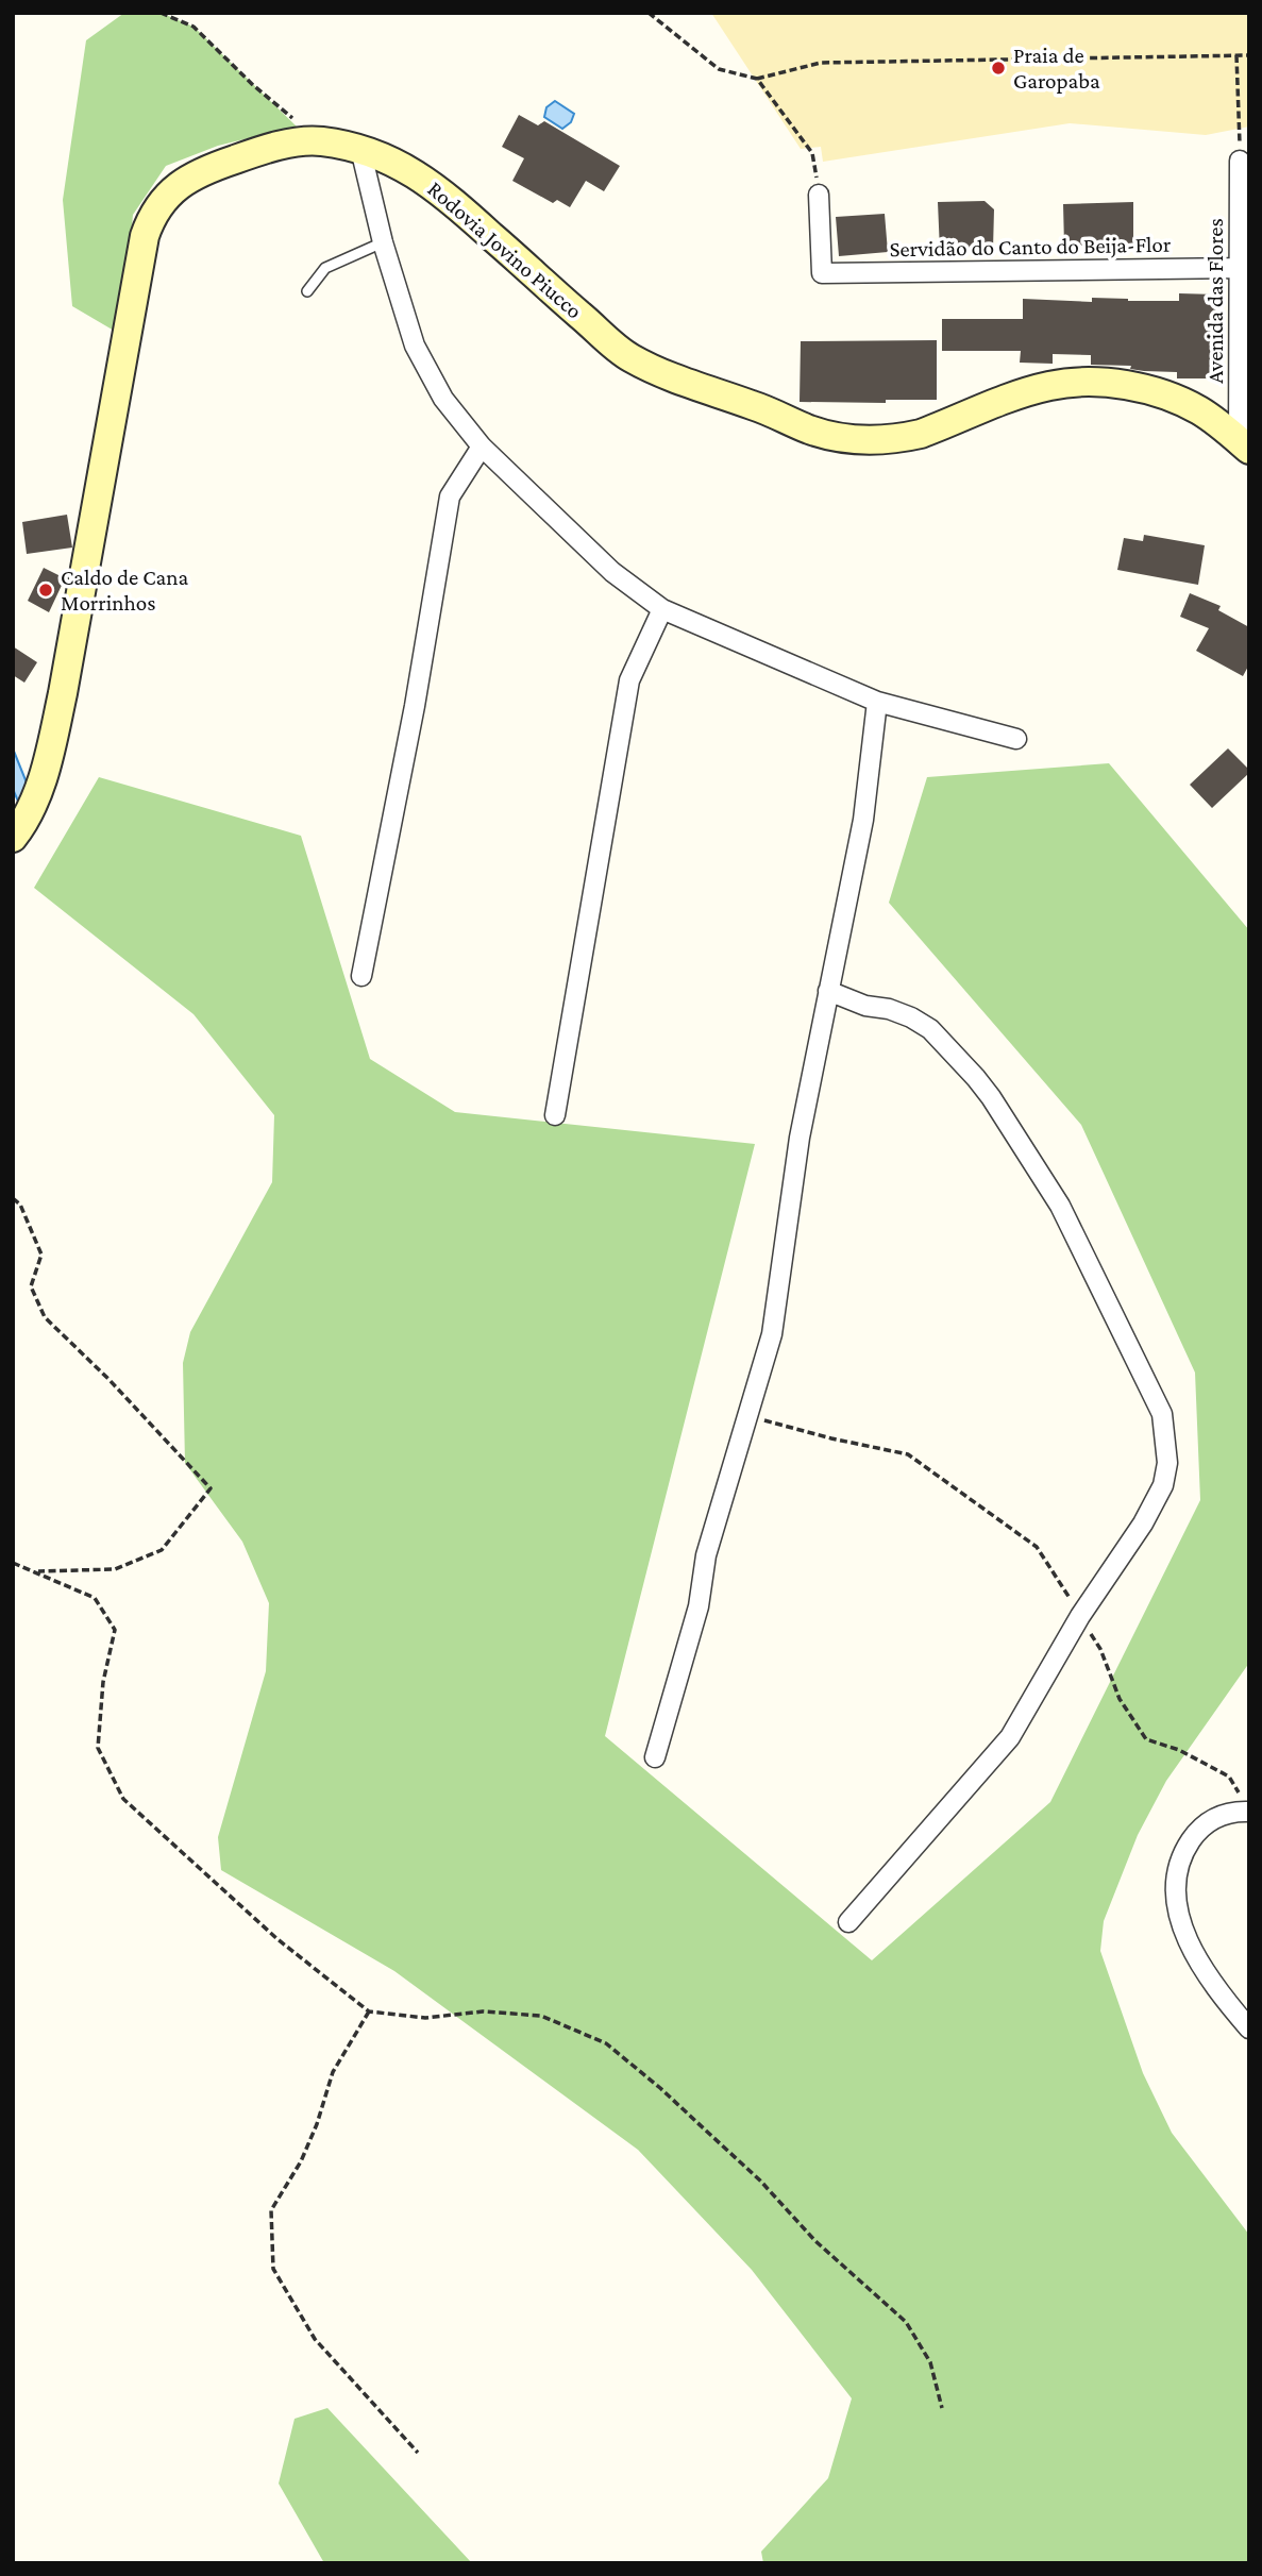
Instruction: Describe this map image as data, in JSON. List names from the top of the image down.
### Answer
{
  "streets": {
    "main road": ["Rodovia Jovino Piucco"],
    "street": ["Servidão do Canto do Beija-Flor", "Avenida das Flores"]
  },
  "crossings": [
    ["Servidão do Canto do Beija-Flor", "Avenida das Flores"],
    ["Rodovia Jovino Piucco", "Avenida das Flores"]
  ],
  "places": ["Praia de Garopaba", "Caldo de Cana Morrinhos"]
}
